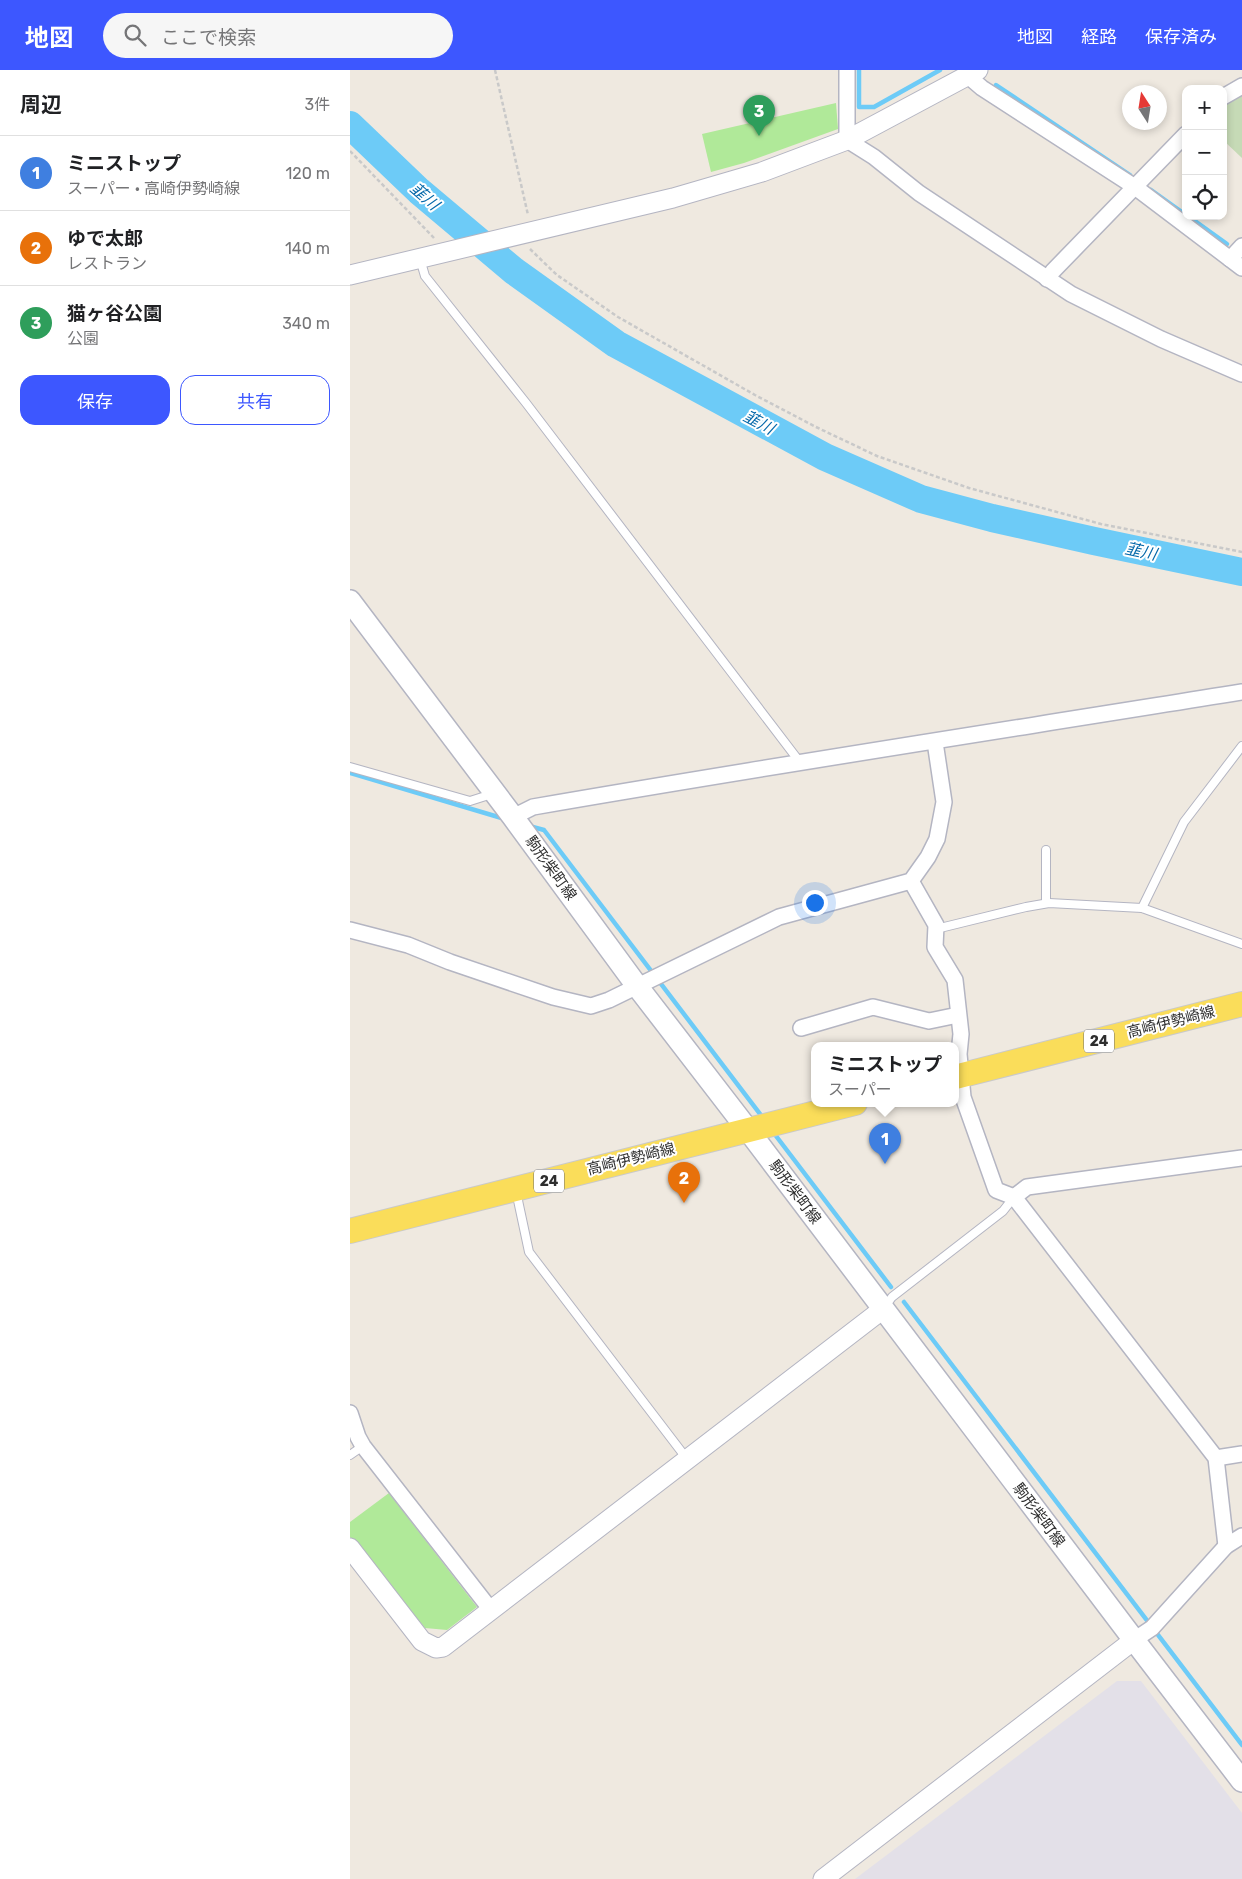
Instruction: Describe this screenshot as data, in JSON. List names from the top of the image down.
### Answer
{
  "streets": {
    "main road": ["駒形柴町線", "高崎伊勢崎線", "24"]
  },
  "crossings": [
    ["駒形柴町線", "高崎伊勢崎線"]
  ],
  "water": ["韮川"],
  "north": "top",
  "page": {
    "header": "地図",
    "search": "ここで検索",
    "nav": ["地図", "経路", "保存済み"],
    "heading": ["周辺", "3件"],
    "map_buttons": ["+", "−"],
    "pins": ["3", "1", "2"],
    "list": [
      {
        "mark": "1",
        "name": "ミニストップ",
        "note": "スーパー · 高崎伊勢崎線",
        "value": "120 m"
      },
      {
        "mark": "2",
        "name": "ゆで太郎",
        "note": "レストラン",
        "value": "140 m"
      },
      {
        "mark": "3",
        "name": "猫ヶ谷公園",
        "note": "公園",
        "value": "340 m"
      }
    ],
    "buttons": ["保存", "共有"],
    "popup": ["ミニストップ", "スーパー"]
  }
}
